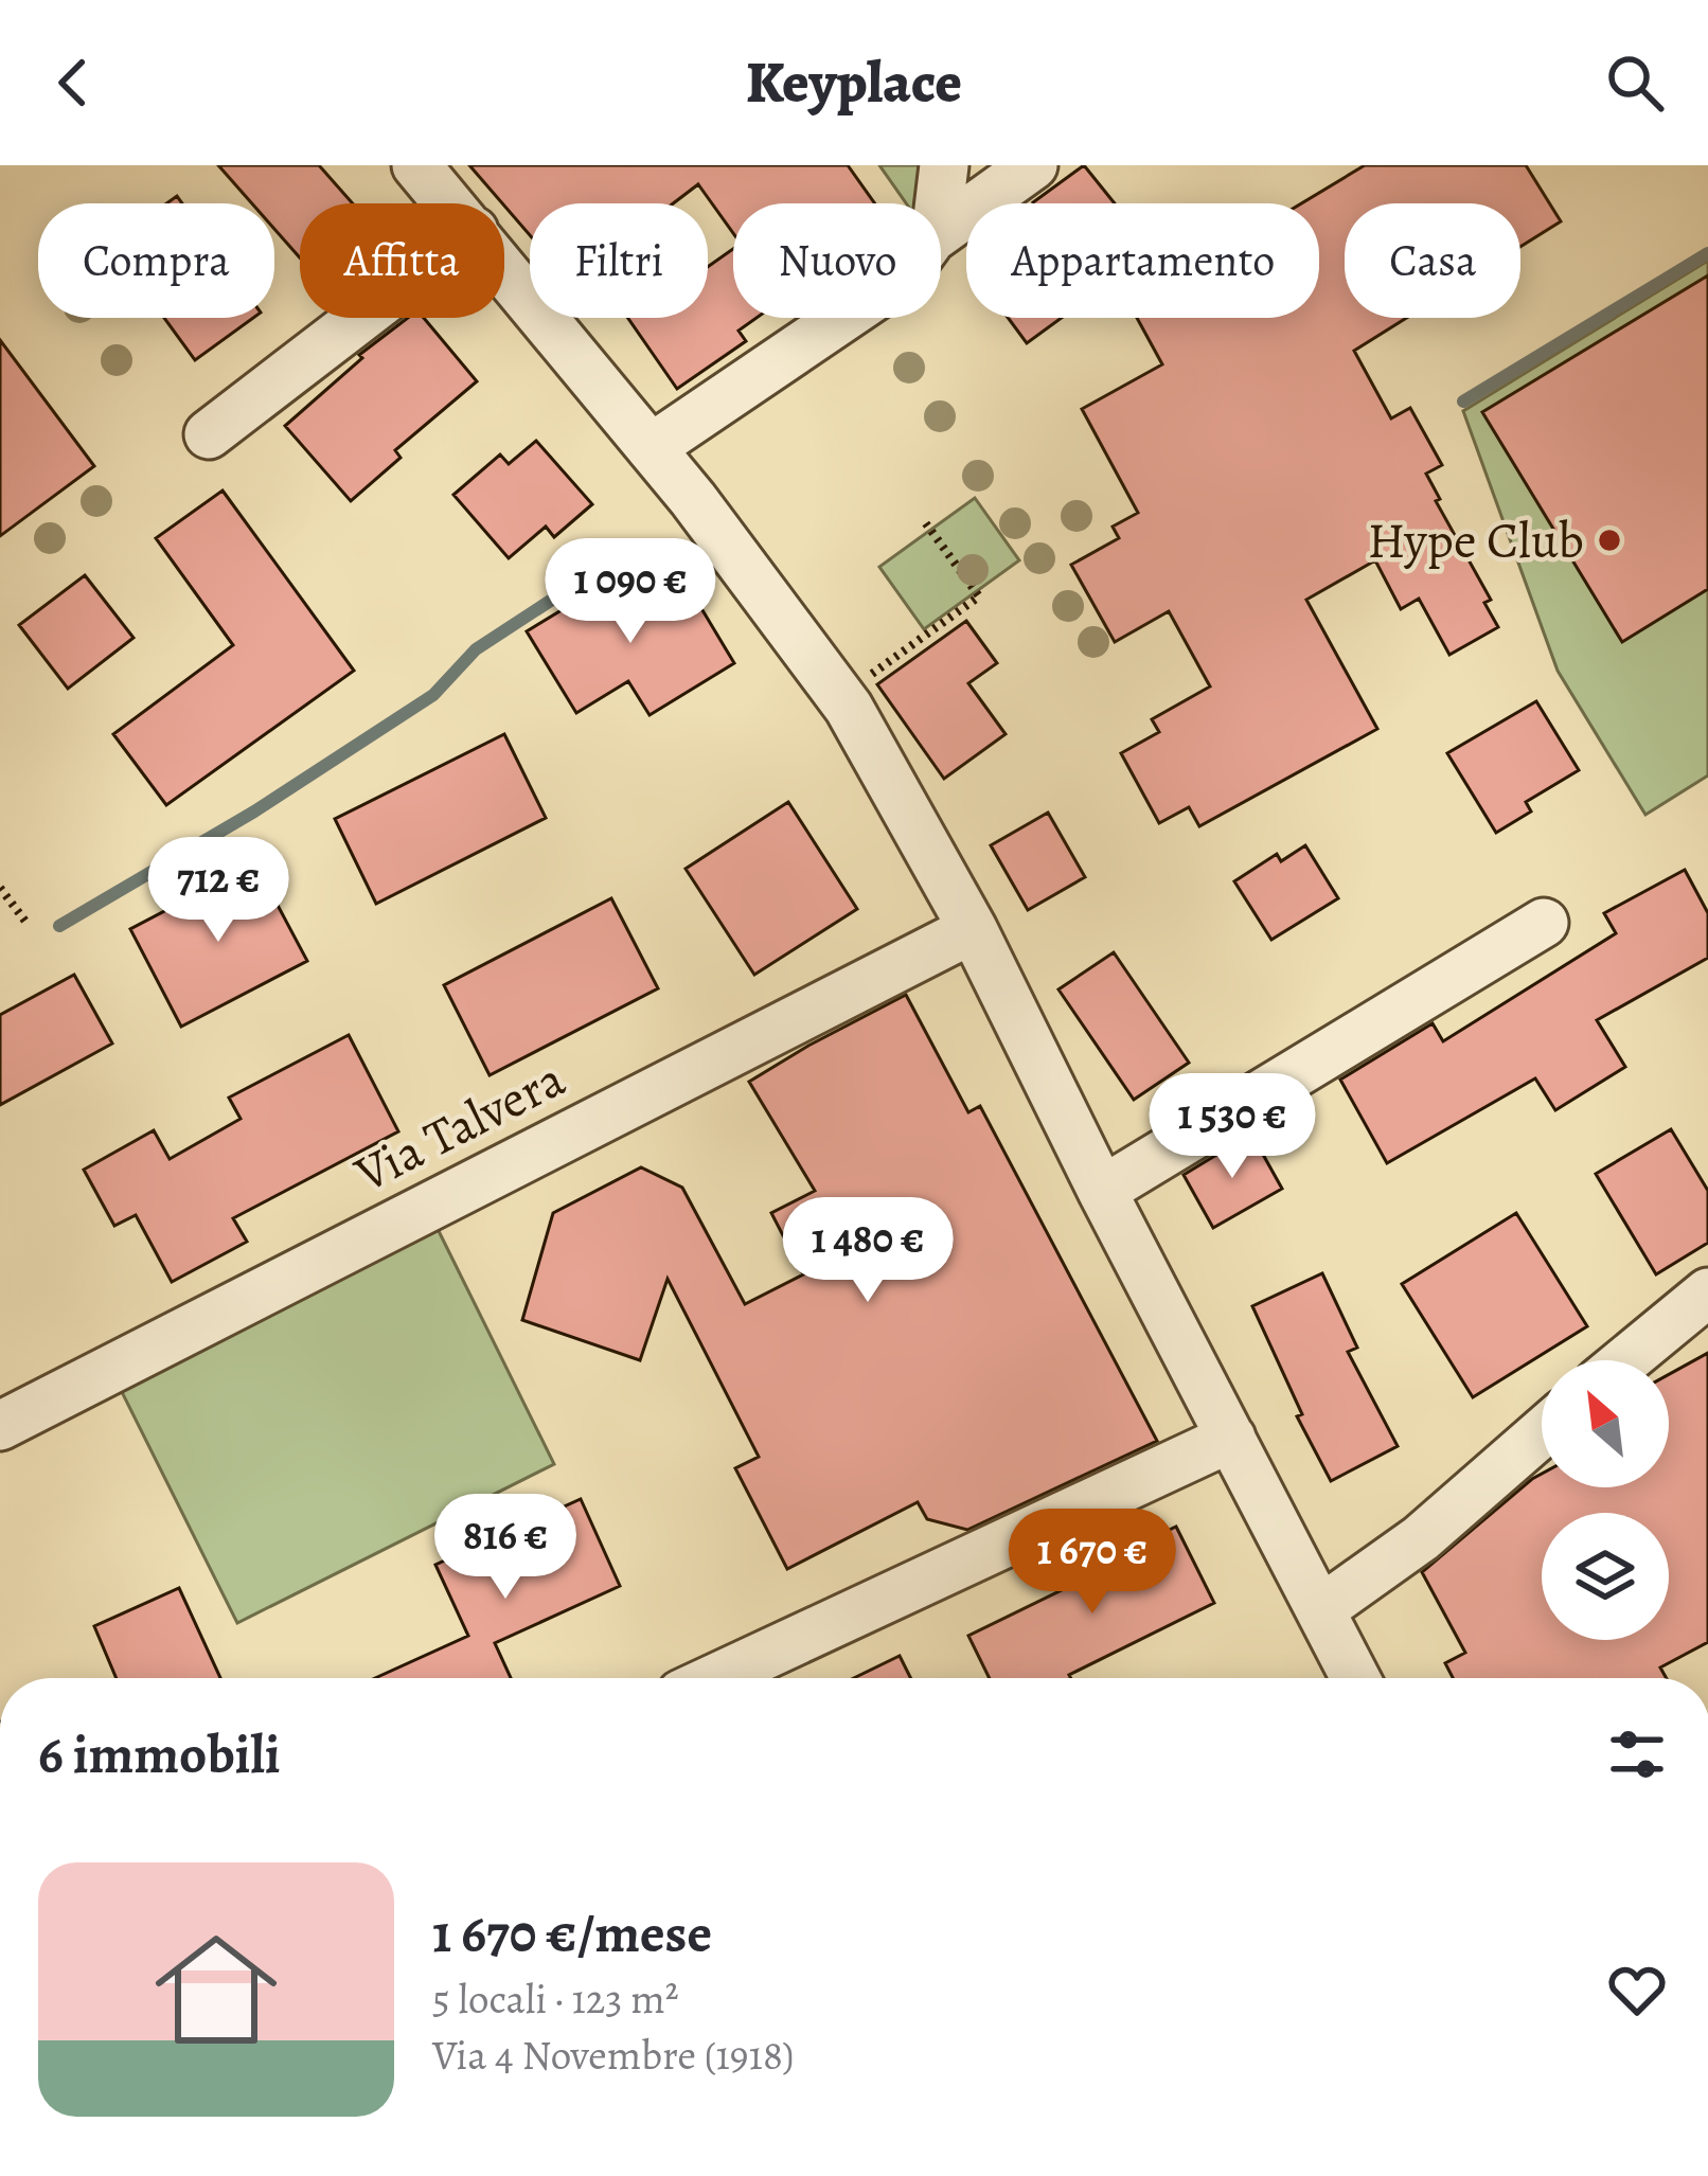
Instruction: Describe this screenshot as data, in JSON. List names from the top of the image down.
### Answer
{
  "streets": {
    "street": ["Via Talvera"]
  },
  "places": ["Hype Club"],
  "north": "top left",
  "page": {
    "header": "Keyplace",
    "chip": [
      "Compra",
      "Affitta",
      "Filtri",
      "Nuovo",
      "Appartamento",
      "Casa"
    ],
    "price": [
      "1 090 €",
      "712 €",
      "1 530 €",
      "1 480 €",
      "816 €",
      "1 670 €"
    ],
    "heading": "6 immobili",
    "list": [
      {
        "name": "1 670 €/mese",
        "note": "5 locali · 123 m² · Via 4 Novembre (1918)"
      }
    ]
  }
}
